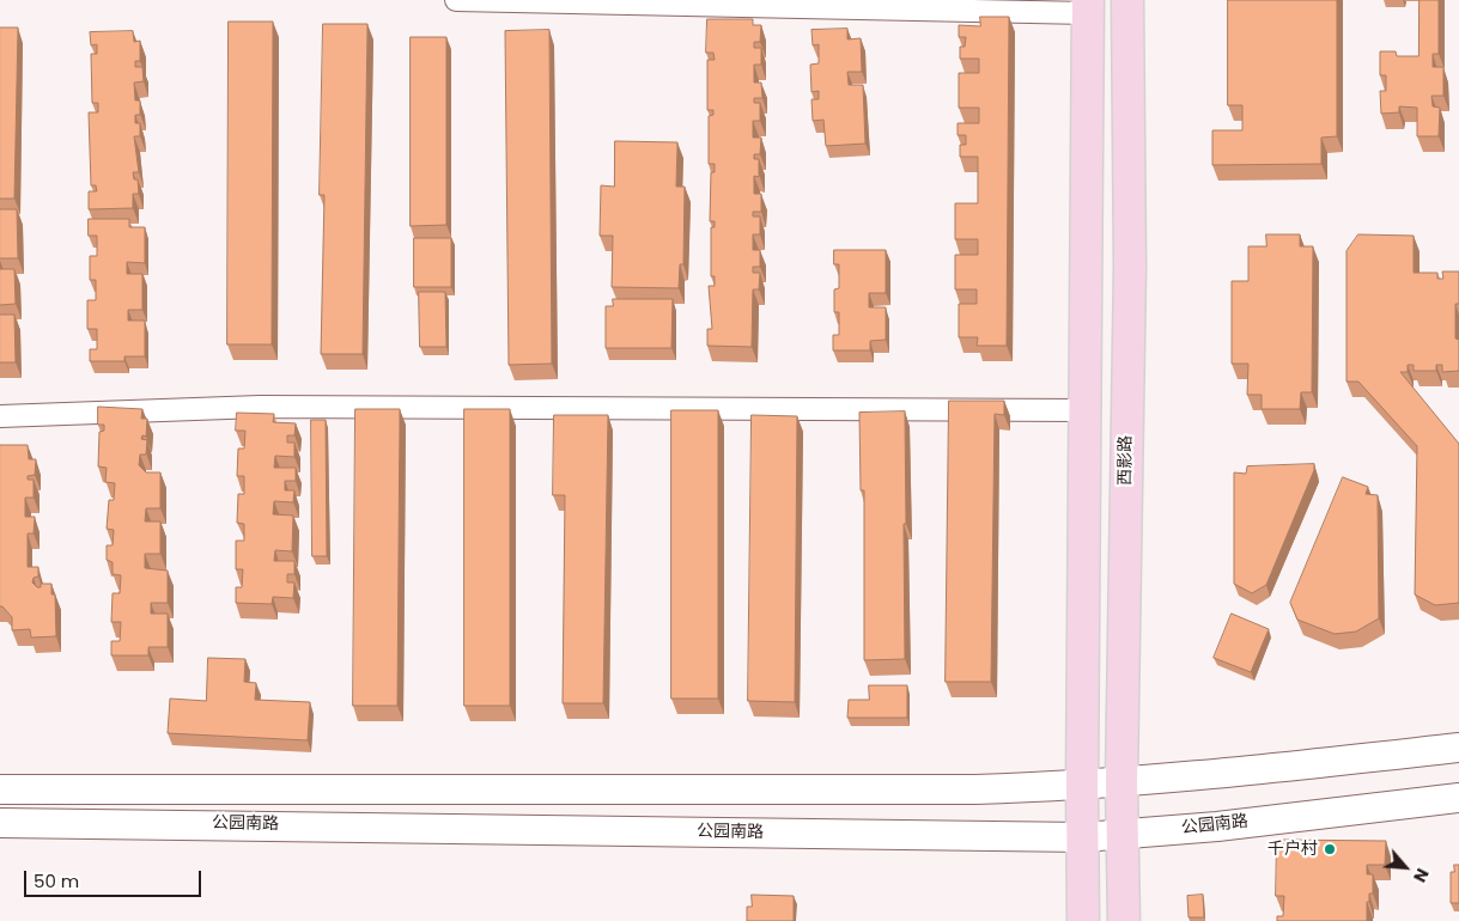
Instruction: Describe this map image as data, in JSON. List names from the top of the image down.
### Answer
{
  "streets": {
    "main road": ["西影路", "公园南路"]
  },
  "crossings": [
    ["西影路", "公园南路"]
  ],
  "places": ["千户村"],
  "scale_bar": "50 m",
  "north": "bottom right"
}
